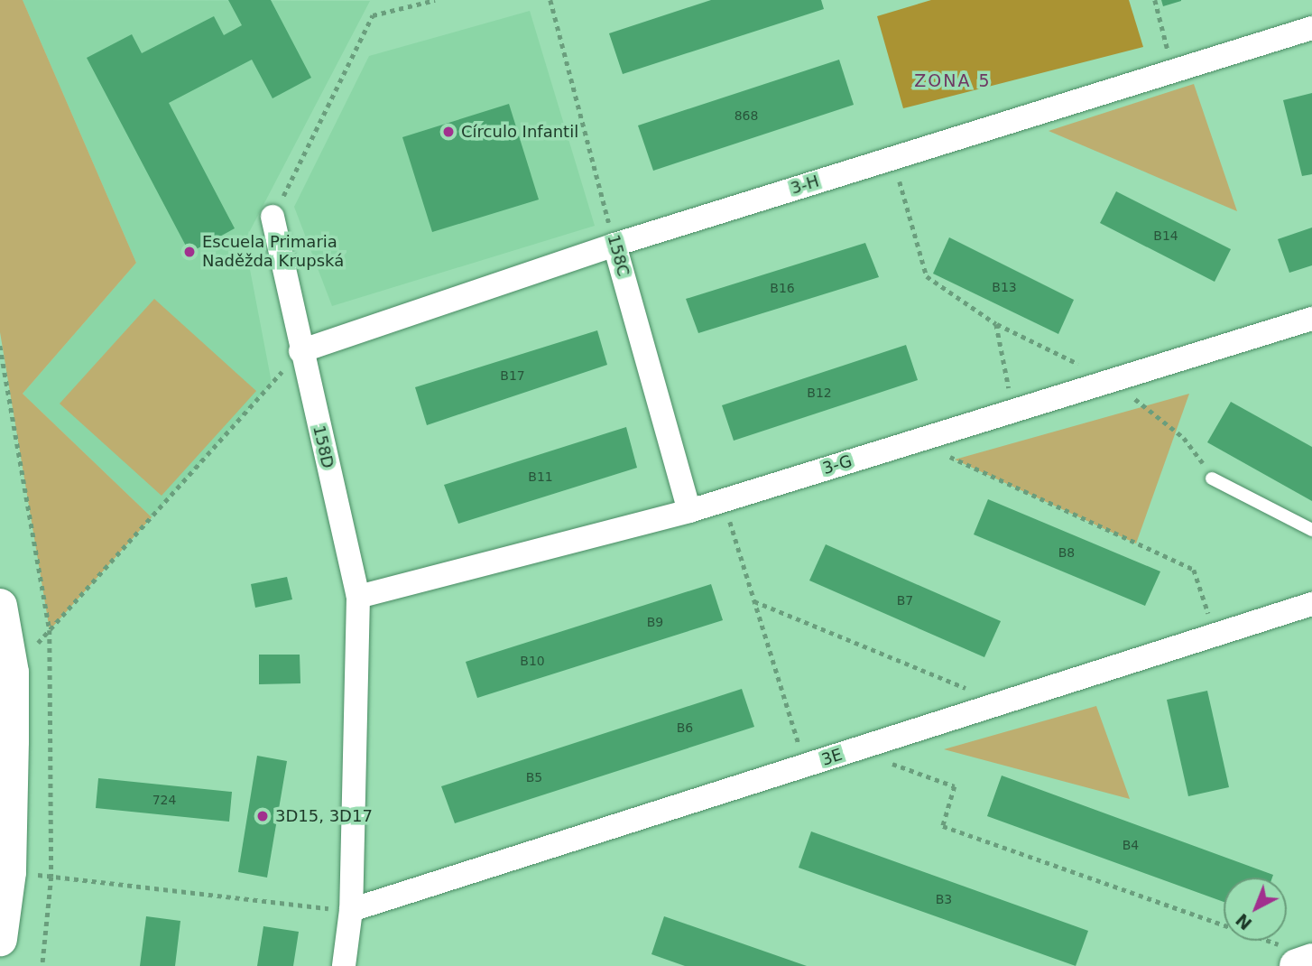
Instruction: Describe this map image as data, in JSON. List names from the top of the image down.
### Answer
{
  "streets": {
    "street": [
      "3-H",
      "158C",
      "158D",
      "3-G",
      "3E"
    ]
  },
  "crossings": [
    ["3-H", "158C"],
    ["3-H", "158D"],
    ["158C", "3-G"],
    ["158D", "3-G"],
    ["158D", "3E"]
  ],
  "districts": ["ZONA 5"],
  "places": ["Círculo Infantil", "Escuela Primaria Naděžda Krupská", "3D15, 3D17"],
  "house_numbers": [
    "868",
    "B14",
    "B13",
    "B16",
    "B17",
    "B12",
    "B11",
    "B8",
    "B7",
    "B9",
    "B10",
    "B6",
    "B5",
    "724",
    "B4",
    "B3"
  ],
  "north": "bottom left"
}
